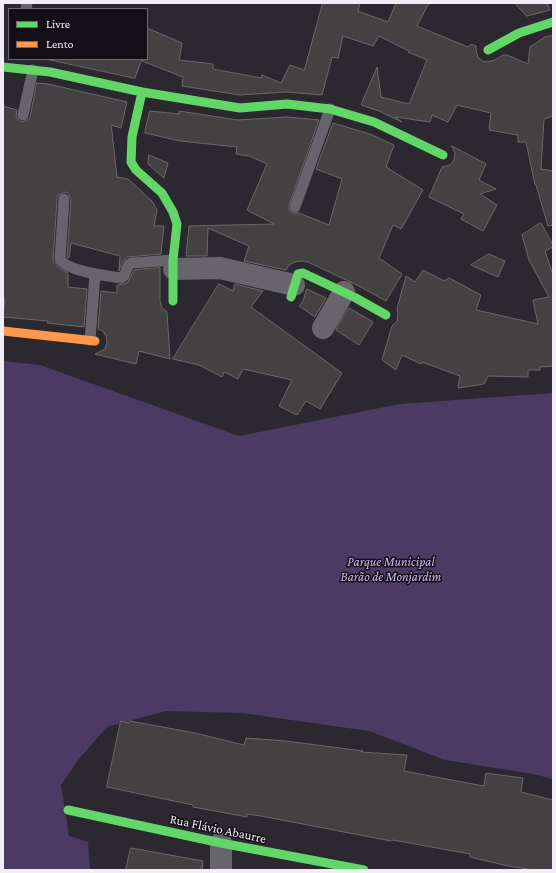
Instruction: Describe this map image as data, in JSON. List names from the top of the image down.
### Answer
{
  "streets": {
    "street": ["Rua Flávio Abaurre"]
  },
  "parks": ["Parque Municipal Barão de Monjardim"],
  "legend": ["Livre", "Lento"]
}
